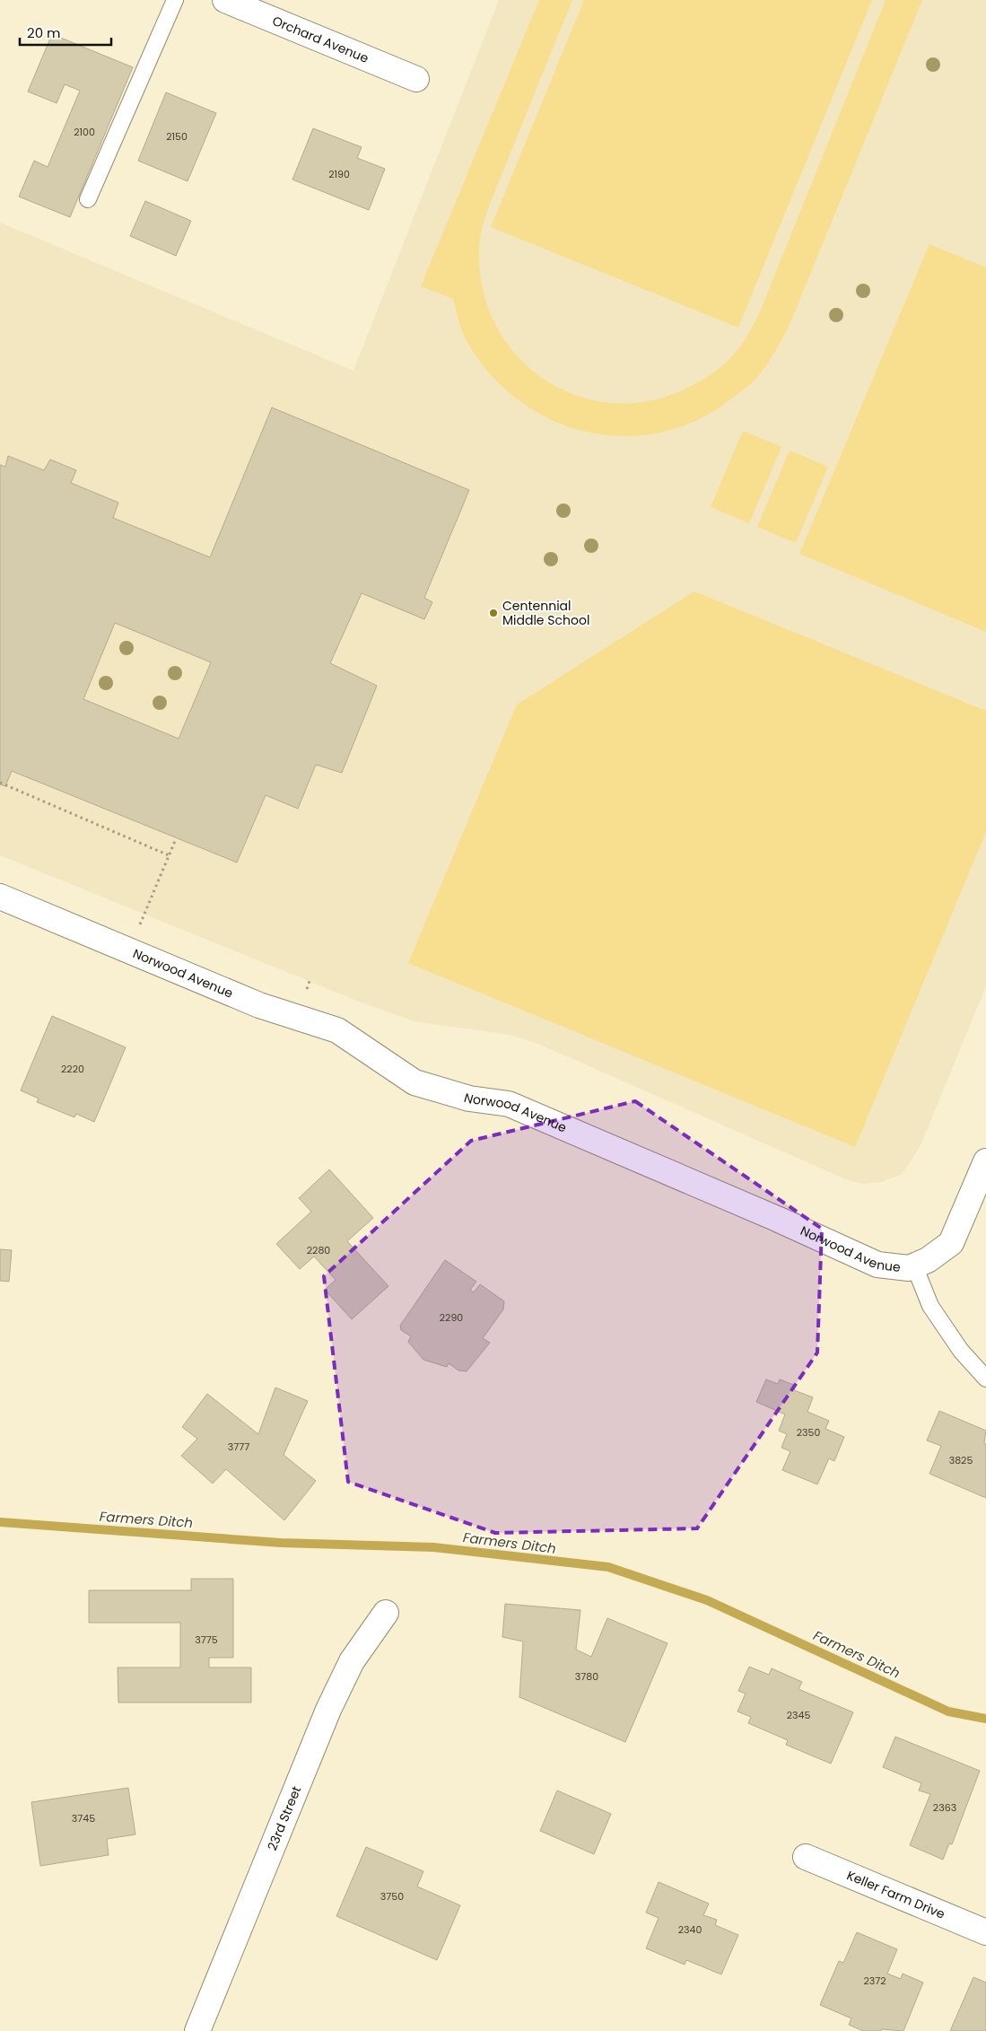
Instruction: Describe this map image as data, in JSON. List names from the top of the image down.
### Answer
{
  "streets": {
    "street": [
      "Orchard Avenue",
      "Norwood Avenue",
      "23rd Street",
      "Keller Farm Drive"
    ]
  },
  "water": ["Farmers Ditch"],
  "places": ["Centennial Middle School"],
  "house_numbers": [
    "2100",
    "2150",
    "2190",
    "2220",
    "2280",
    "2290",
    "2350",
    "3777",
    "3825",
    "3775",
    "3780",
    "2345",
    "2363",
    "3745",
    "3750",
    "2340",
    "2372"
  ],
  "scale_bar": "20 m"
}
